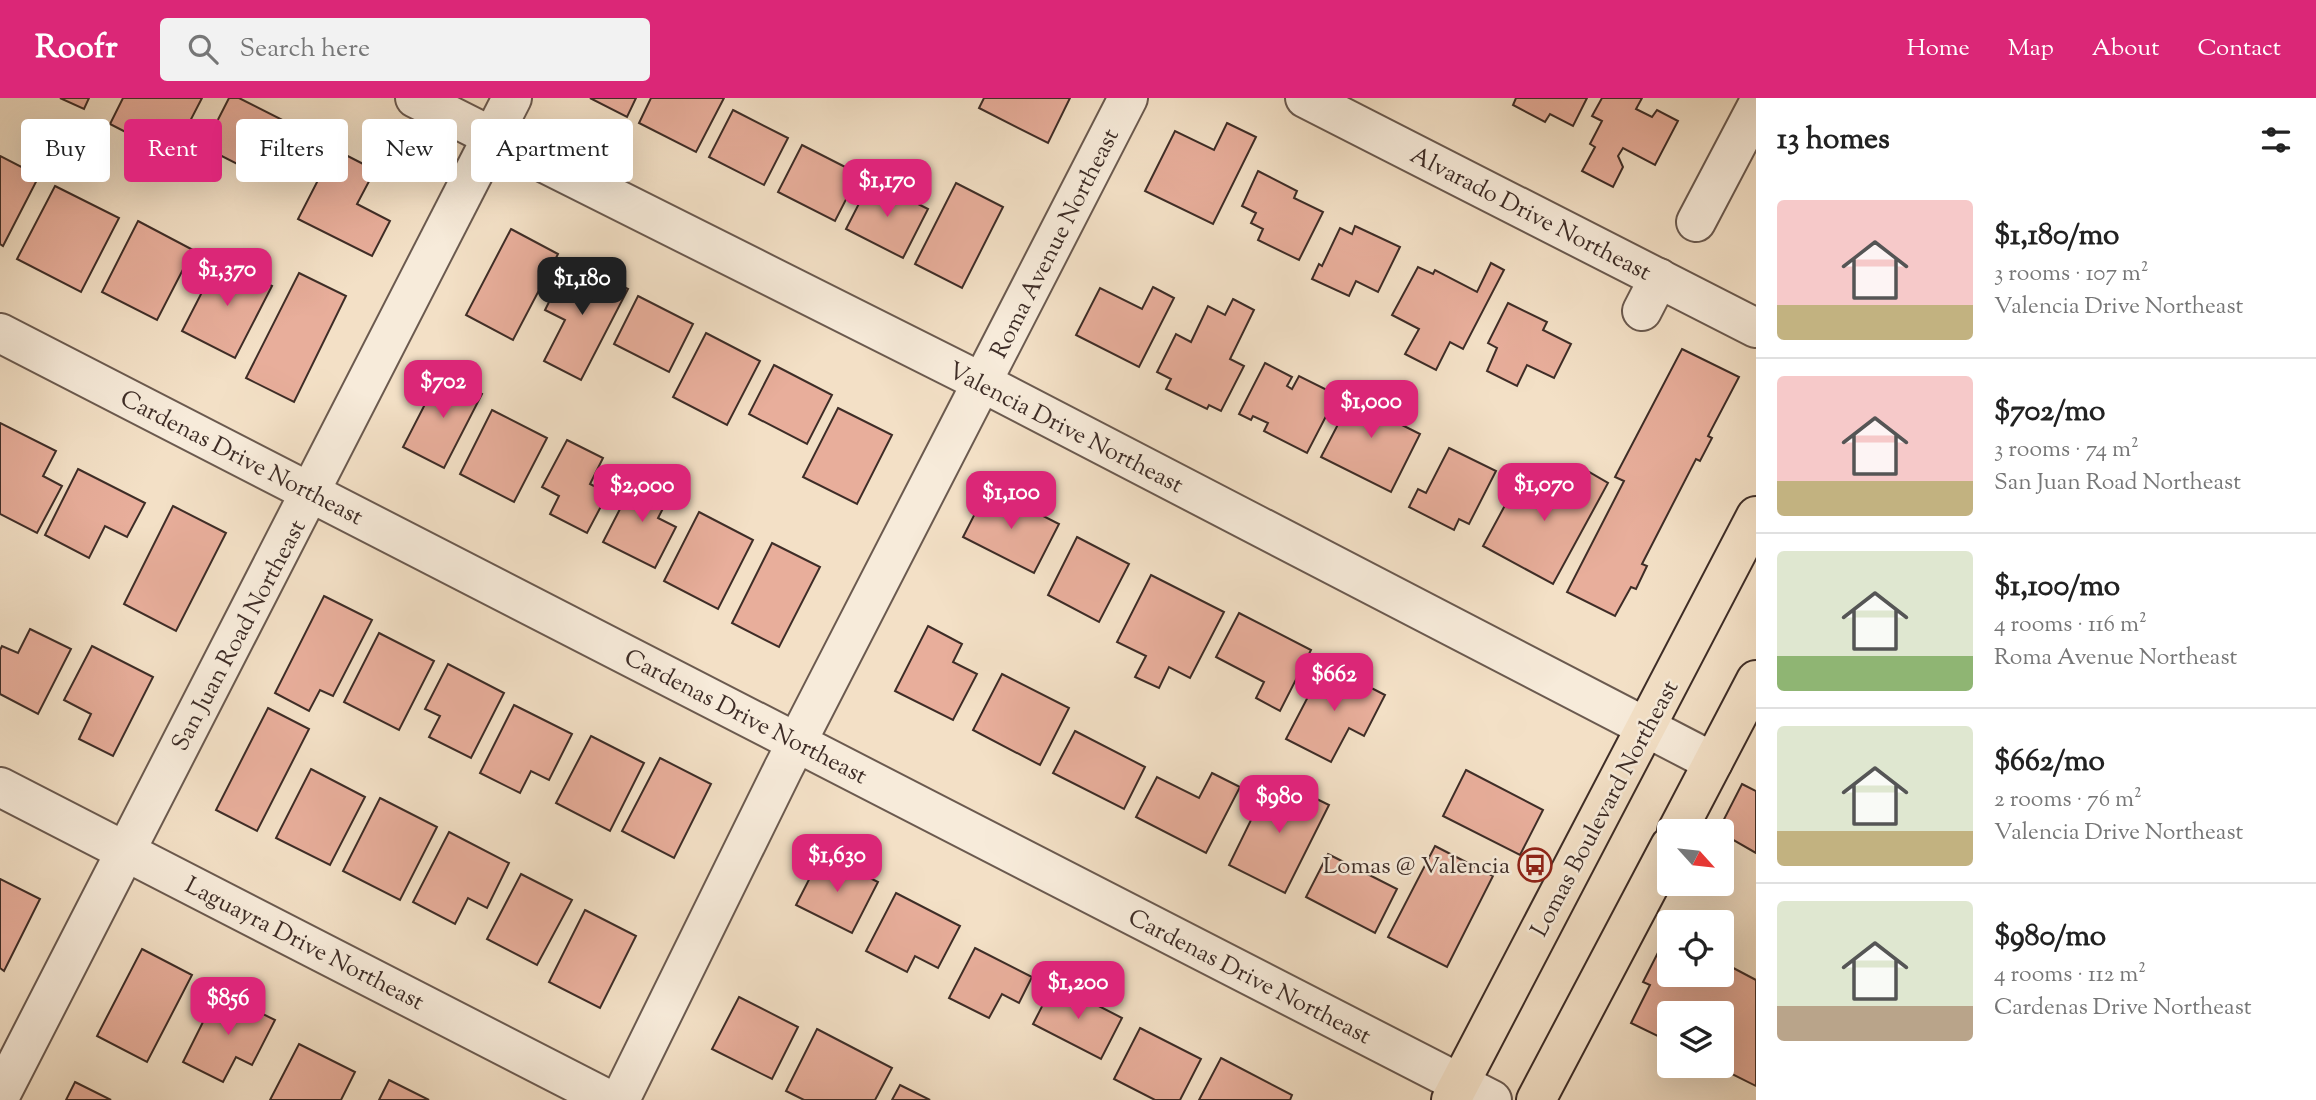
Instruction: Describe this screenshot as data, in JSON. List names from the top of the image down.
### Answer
{
  "streets": {
    "main road": ["Lomas Boulevard Northeast"],
    "street": [
      "Alvarado Drive Northeast",
      "Roma Avenue Northeast",
      "Valencia Drive Northeast",
      "Cardenas Drive Northeast",
      "San Juan Road Northeast",
      "Laguayra Drive Northeast"
    ]
  },
  "crossings": [
    ["Roma Avenue Northeast", "Valencia Drive Northeast"],
    ["Roma Avenue Northeast", "Cardenas Drive Northeast"],
    ["Valencia Drive Northeast", "Lomas Boulevard Northeast"],
    ["Cardenas Drive Northeast", "San Juan Road Northeast"],
    ["Cardenas Drive Northeast", "Lomas Boulevard Northeast"],
    ["San Juan Road Northeast", "Laguayra Drive Northeast"]
  ],
  "places": {
    "bus stop": ["Lomas @ Valencia"]
  },
  "north": "bottom right",
  "page": {
    "header": "Roofr",
    "search": "Search here",
    "nav": [
      "Home",
      "Map",
      "About",
      "Contact"
    ],
    "heading": "13 homes",
    "chip": [
      "Buy",
      "Rent",
      "Filters",
      "New",
      "Apartment"
    ],
    "price": [
      "$1,170",
      "$1,370",
      "$1,180",
      "$702",
      "$1,000",
      "$1,070",
      "$2,000",
      "$1,100",
      "$662",
      "$980",
      "$1,630",
      "$1,200",
      "$856"
    ],
    "list": [
      {
        "name": "$1,180/mo",
        "note": "3 rooms · 107 m² · Valencia Drive Northeast"
      },
      {
        "name": "$702/mo",
        "note": "3 rooms · 74 m² · San Juan Road Northeast"
      },
      {
        "name": "$1,100/mo",
        "note": "4 rooms · 116 m² · Roma Avenue Northeast"
      },
      {
        "name": "$662/mo",
        "note": "2 rooms · 76 m² · Valencia Drive Northeast"
      },
      {
        "name": "$980/mo",
        "note": "4 rooms · 112 m² · Cardenas Drive Northeast"
      }
    ]
  }
}
